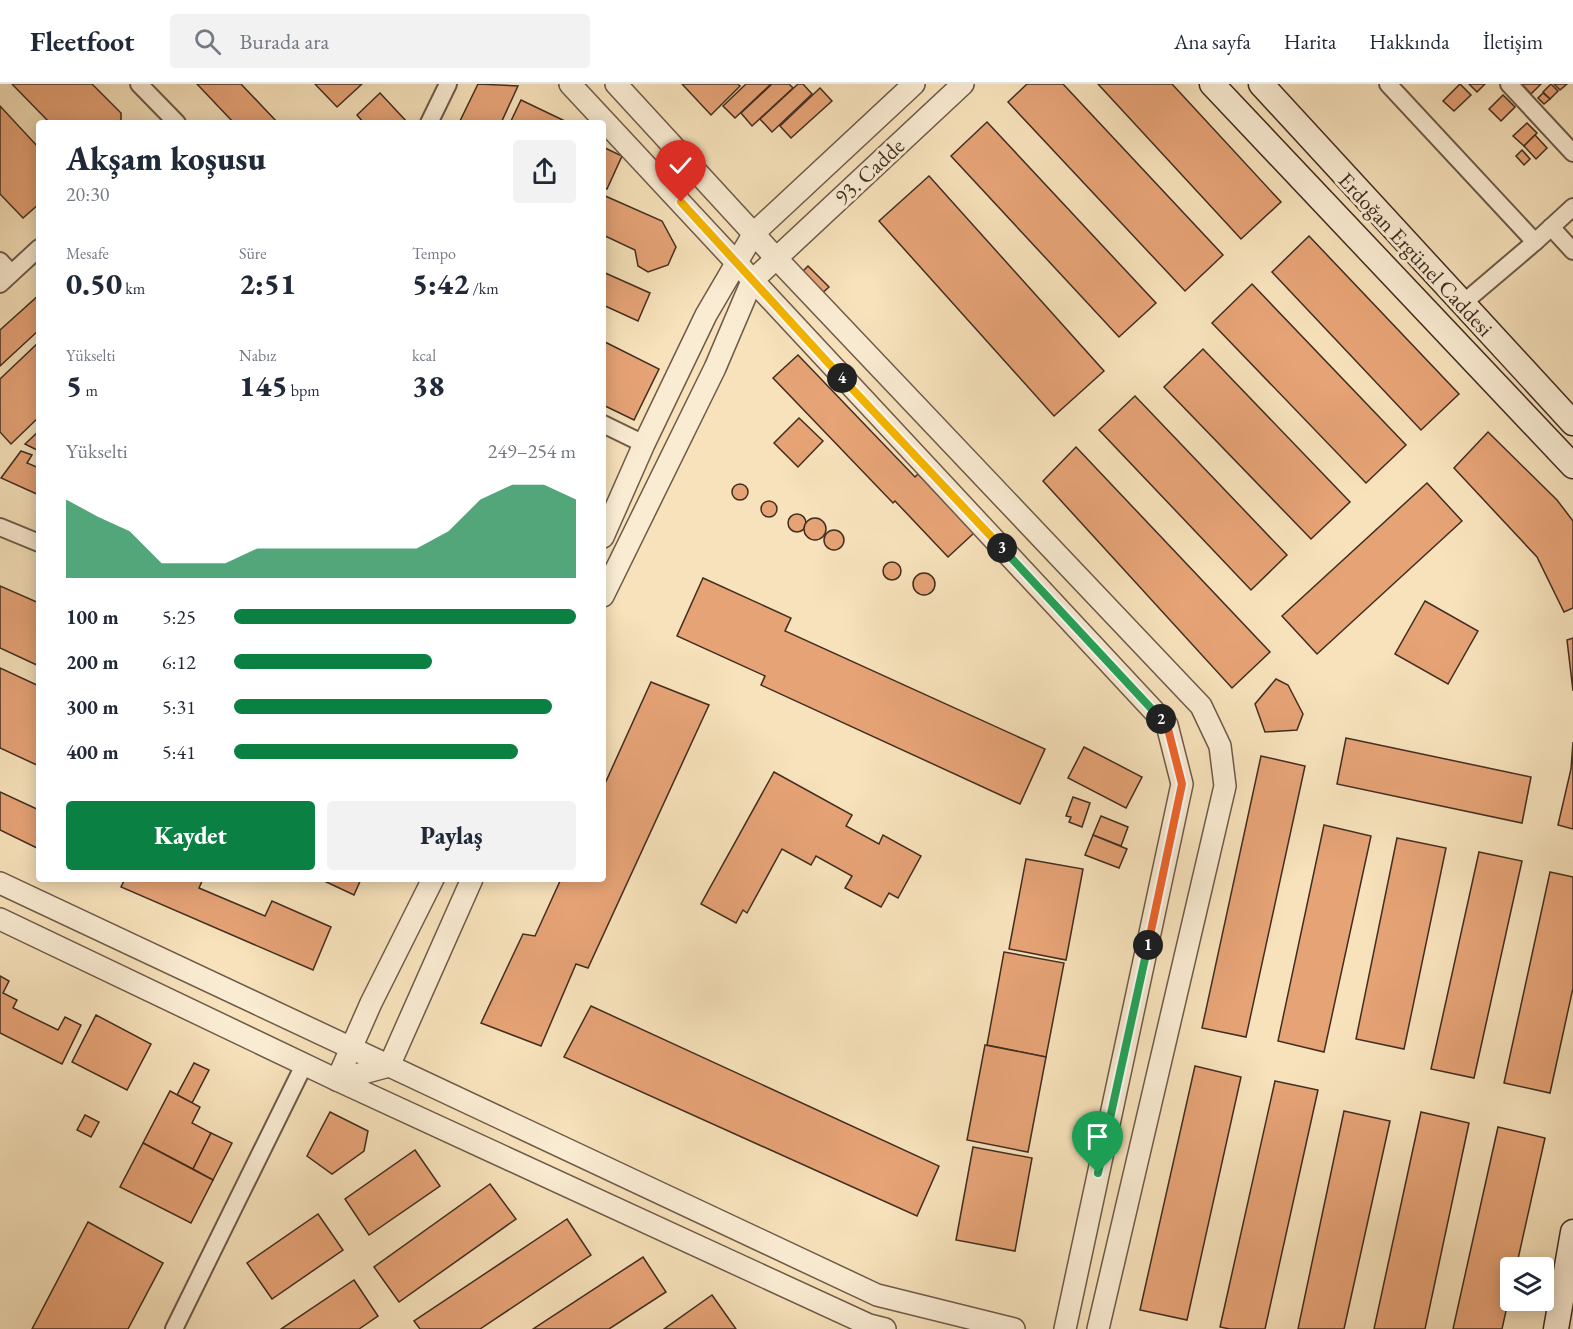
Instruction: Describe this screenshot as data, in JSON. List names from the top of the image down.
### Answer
{
  "streets": {
    "main road": ["Erdoğan Ergünel Caddesi"],
    "street": ["93. Cadde"]
  },
  "page": {
    "header": "Fleetfoot",
    "search": "Burada ara",
    "nav": [
      "Ana sayfa",
      "Harita",
      "Hakkında",
      "İletişim"
    ],
    "heading": ["Akşam koşusu", "20:30"],
    "stats": [
      ["Mesafe", "0.50 km"],
      ["Süre", "2:51"],
      ["Tempo", "5:42 /km"],
      ["Yükselti", "5 m"],
      ["Nabız", "145 bpm"],
      ["kcal", "38"]
    ],
    "pins": [
      "4",
      "3",
      "2",
      "1"
    ],
    "chart": ["Yükselti", "249–254 m"],
    "list": [
      {
        "name": "100 m",
        "note": "5:25"
      },
      {
        "name": "200 m",
        "note": "6:12"
      },
      {
        "name": "300 m",
        "note": "5:31"
      },
      {
        "name": "400 m",
        "note": "5:41"
      }
    ],
    "buttons": ["Kaydet", "Paylaş"]
  }
}
